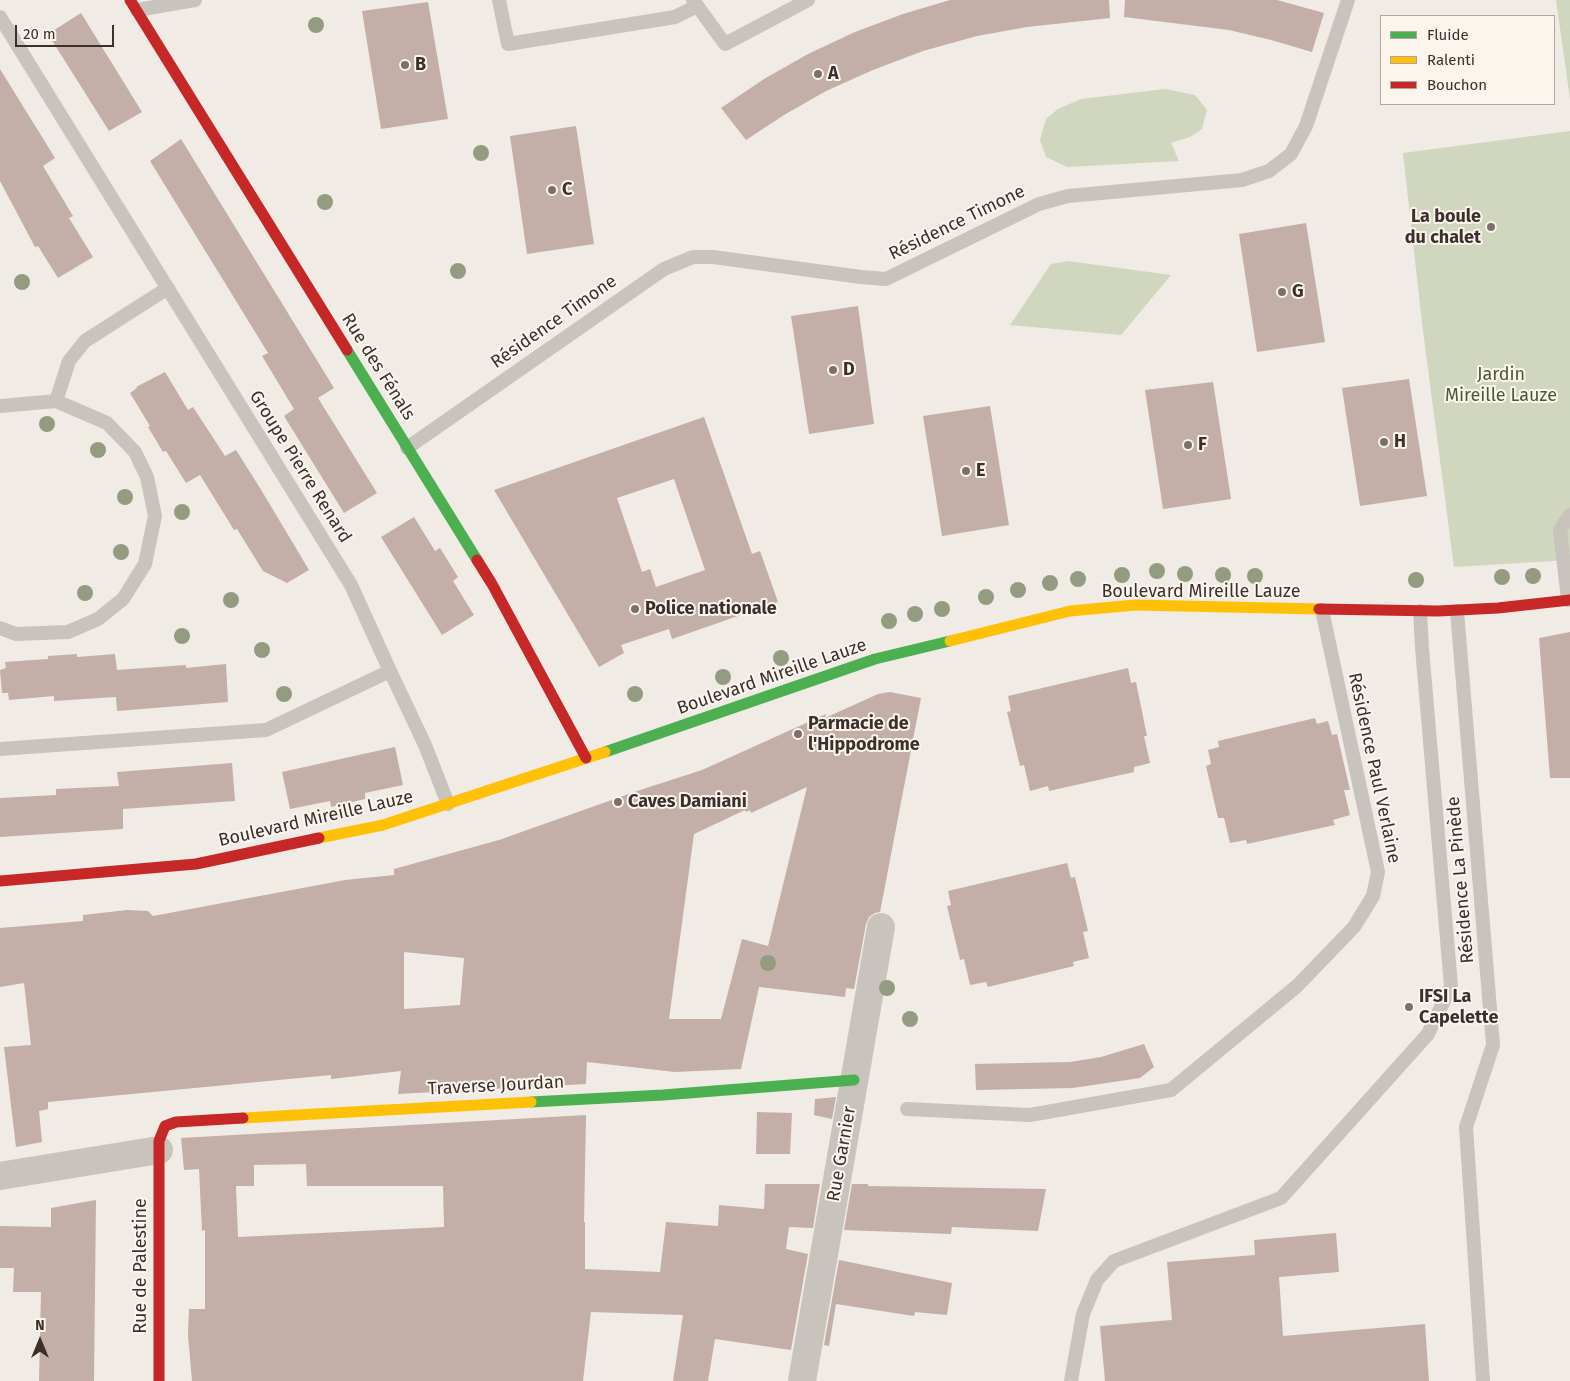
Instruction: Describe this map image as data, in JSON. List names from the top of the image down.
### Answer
{
  "streets": {
    "street": [
      "Rue des Fénals",
      "Boulevard Mireille Lauze",
      "Traverse Jourdan",
      "Rue Garnier",
      "Rue de Palestine"
    ],
    "lane": [
      "Résidence Timone",
      "Groupe Pierre Renard",
      "Résidence Paul Verlaine",
      "Résidence La Pinède"
    ]
  },
  "crossings": [
    ["Résidence Timone", "Rue des Fénals"],
    ["Rue des Fénals", "Boulevard Mireille Lauze"],
    ["Groupe Pierre Renard", "Boulevard Mireille Lauze"],
    ["Boulevard Mireille Lauze", "Résidence Paul Verlaine"],
    ["Boulevard Mireille Lauze", "Résidence La Pinède"],
    ["Traverse Jourdan", "Rue Garnier"],
    ["Traverse Jourdan", "Rue de Palestine"]
  ],
  "parks": ["Jardin Mireille Lauze"],
  "places": [
    "B",
    "A",
    "C",
    "La boule du chalet",
    "G",
    "D",
    "H",
    "F",
    "E",
    "Police nationale",
    "Parmacie de l'Hippodrome",
    "Caves Damiani",
    "IFSI La Capelette"
  ],
  "legend": ["Fluide", "Ralenti", "Bouchon"],
  "scale_bar": "20 m",
  "north": "top"
}
